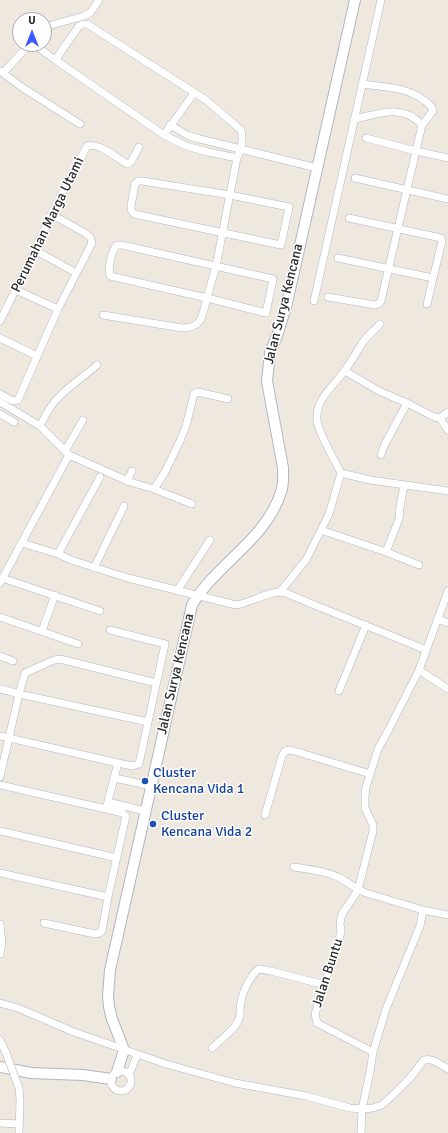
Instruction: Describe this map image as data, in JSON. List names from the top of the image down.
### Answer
{
  "streets": {
    "street": ["Perumahan Marga Utami", "Jalan Surya Kencana", "Jalan Buntu"]
  },
  "places": ["Cluster Kencana Vida 1", "Cluster Kencana Vida 2"],
  "north": "top"
}
